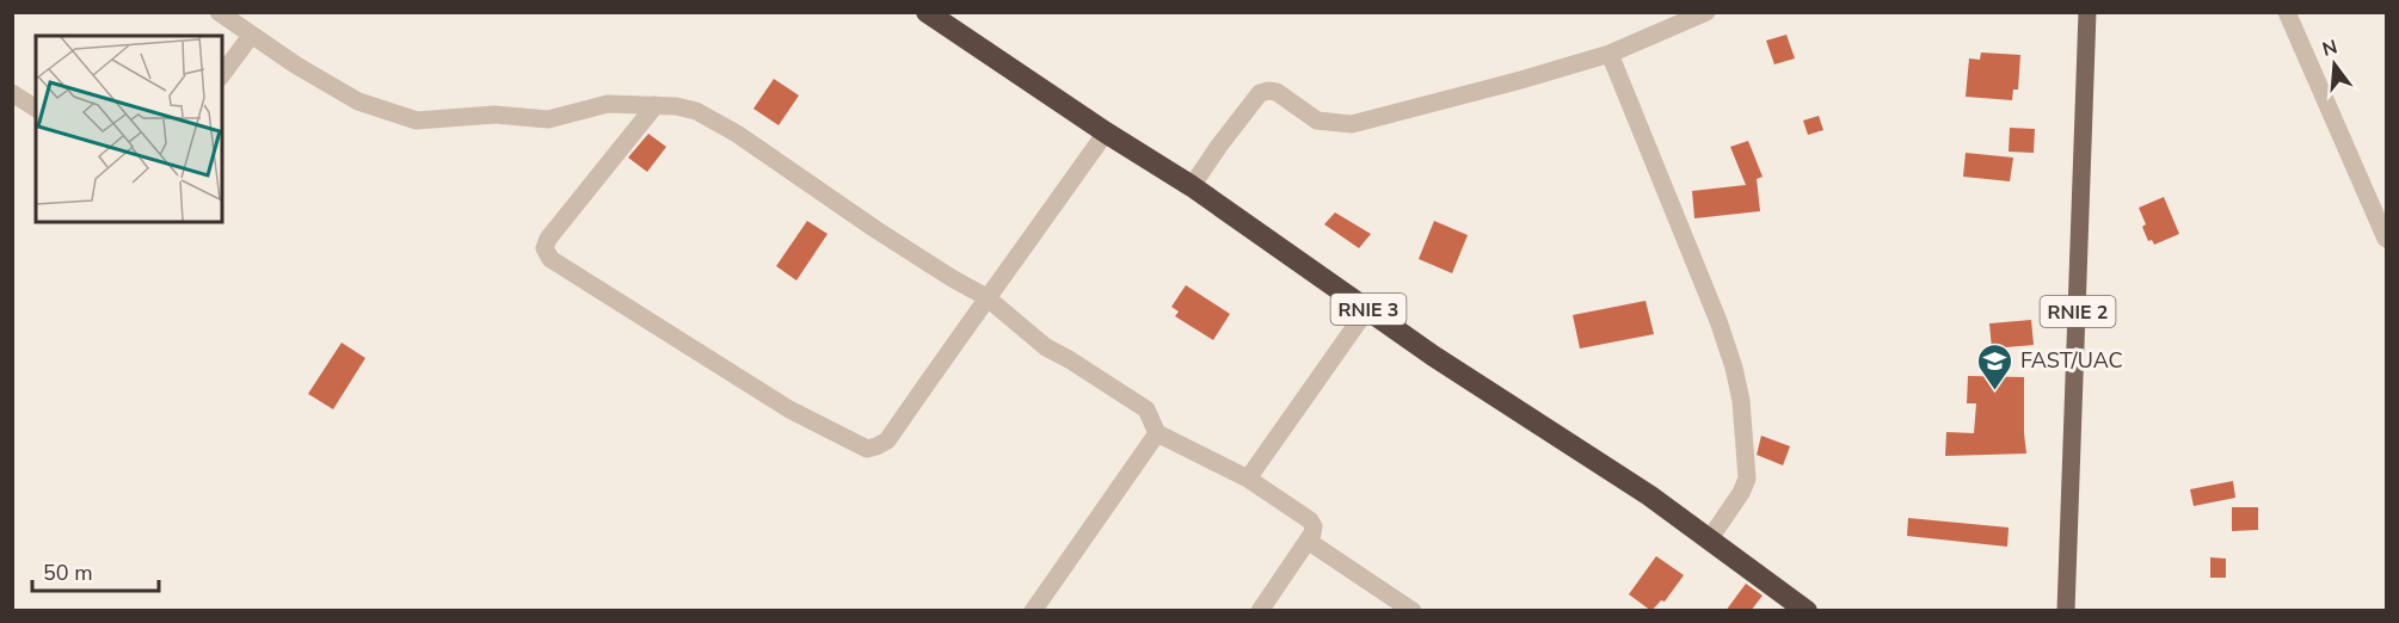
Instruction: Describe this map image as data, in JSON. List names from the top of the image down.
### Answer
{
  "streets": {
    "highway": ["RNIE 3"],
    "main road": ["RNIE 2"]
  },
  "places": {
    "school or university": ["FAST/UAC"]
  },
  "scale_bar": "50 m",
  "north": "top"
}
